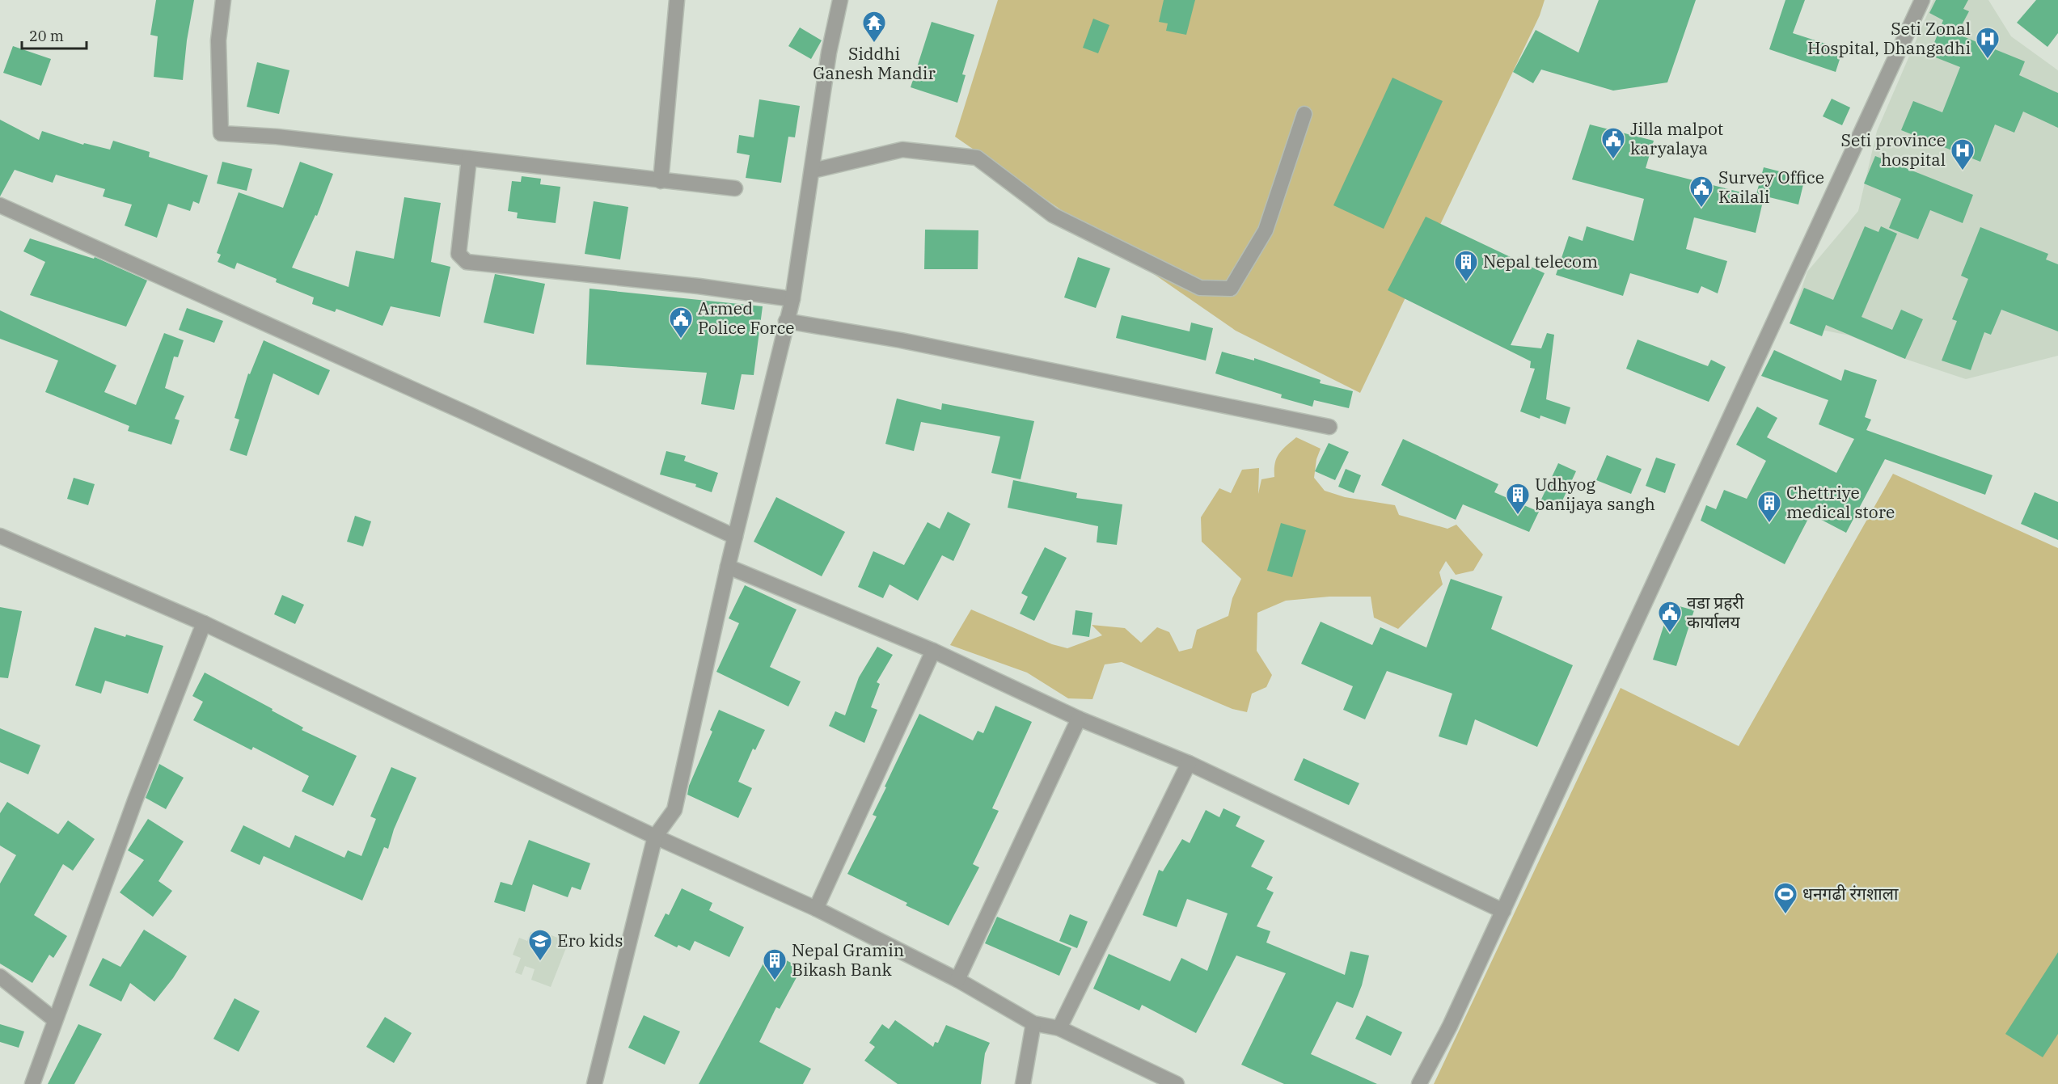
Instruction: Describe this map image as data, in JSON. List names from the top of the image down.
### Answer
{
  "places": {
    "temple": ["Siddhi Ganesh Mandir"],
    "hospital": ["Seti Zonal Hospital, Dhangadhi", "Seti province hospital"],
    "public building": [
      "Jilla malpot karyalaya",
      "Survey Office Kailali",
      "Armed Police Force",
      "वडा प्रहरी कार्यालय"
    ],
    "building": [
      "Nepal telecom",
      "Udhyog banijaya sangh",
      "Chettriye medical store",
      "Nepal Gramin Bikash Bank"
    ],
    "sports": ["धनगढी रंगशाला"],
    "school or university": ["Ero kids"]
  },
  "scale_bar": "20 m"
}
